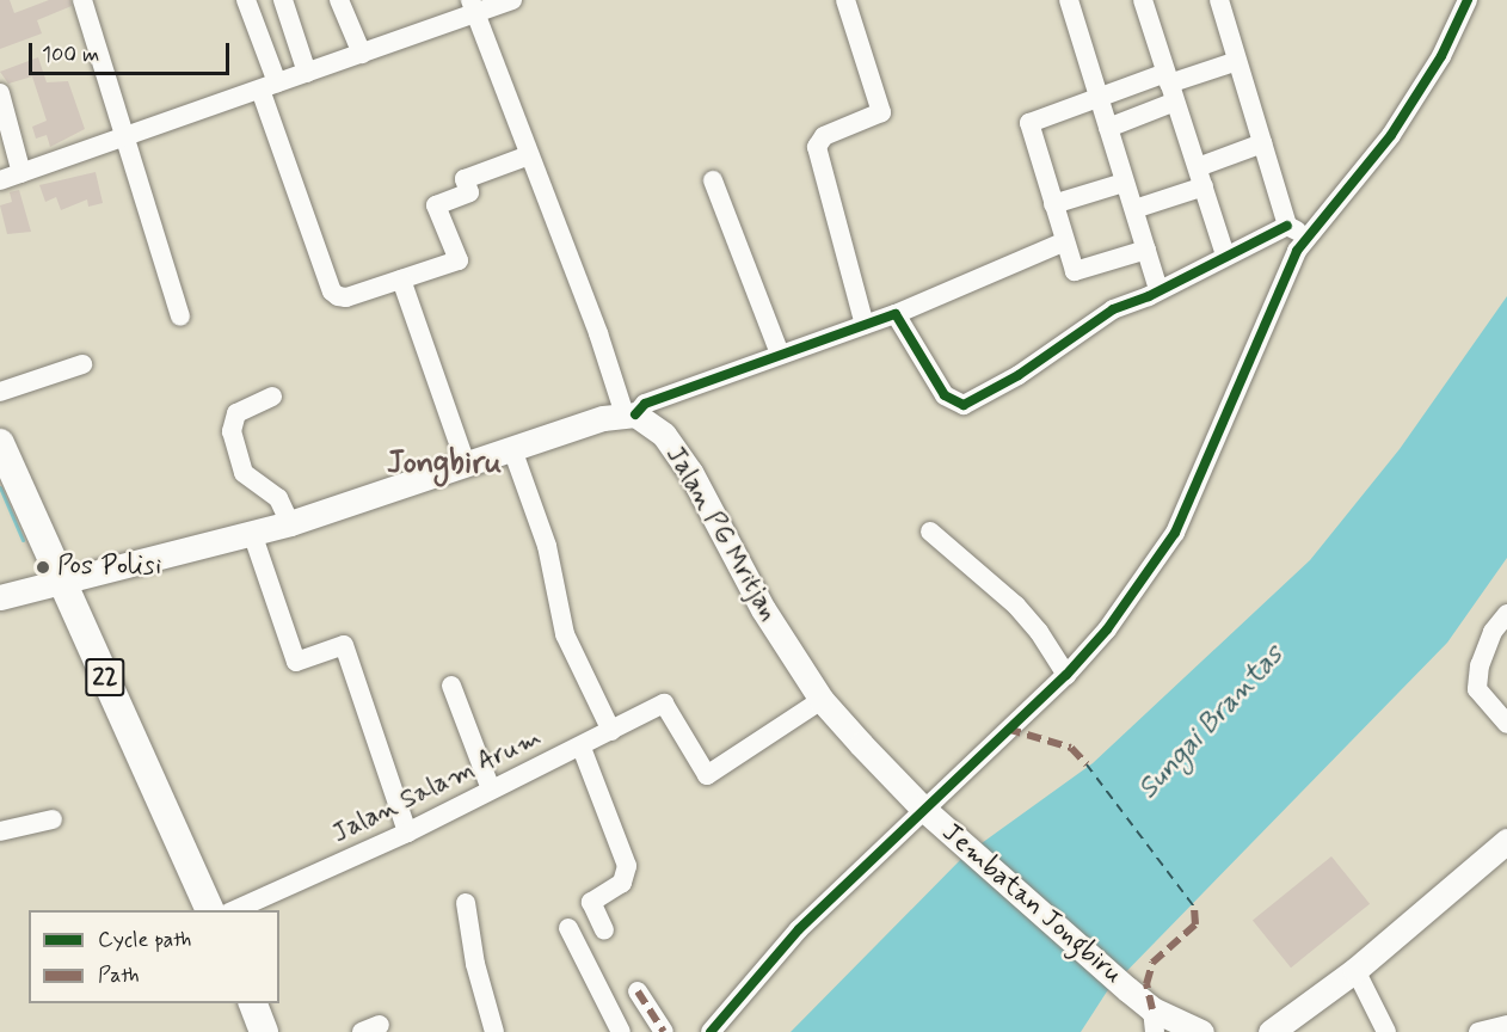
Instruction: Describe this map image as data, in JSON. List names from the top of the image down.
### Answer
{
  "streets": {
    "highway": ["22"],
    "main road": ["Jalan PG Mritjan", "Jembatan Jongbiru"],
    "street": ["Jalan Salam Arum"]
  },
  "crossings": [
    ["Jalan PG Mritjan", "Jalan Salam Arum"],
    ["Jalan PG Mritjan", "Jembatan Jongbiru"]
  ],
  "districts": ["Jongbiru"],
  "water": ["Sungai Brantas"],
  "places": ["Pos Polisi"],
  "legend": ["Cycle path", "Path"],
  "scale_bar": "100 m"
}
